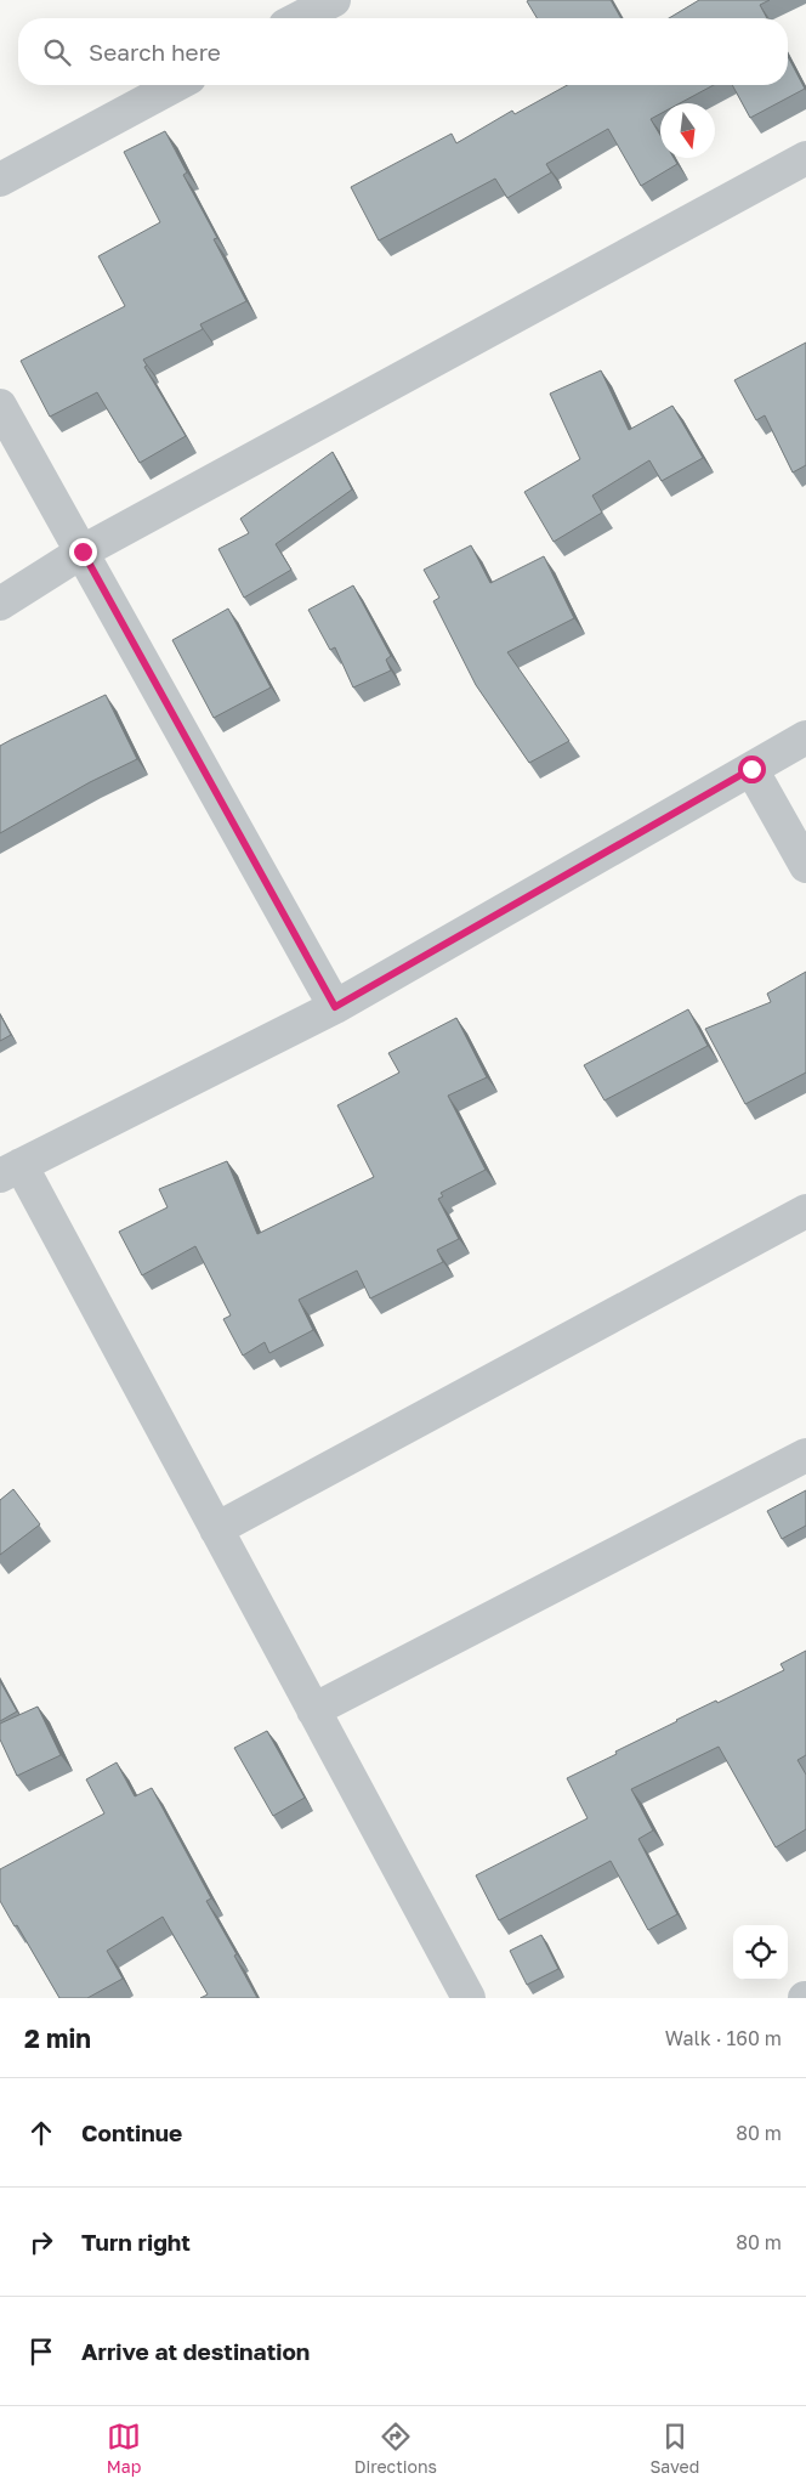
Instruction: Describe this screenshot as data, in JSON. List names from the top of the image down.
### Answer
{
  "north": "bottom",
  "page": {
    "search": "Search here",
    "heading": ["2 min", "Walk · 160 m"],
    "list": [
      ["Continue", "80 m"],
      ["Turn right", "80 m"],
      "Arrive at destination"
    ],
    "nav": ["Map", "Directions", "Saved"]
  }
}
